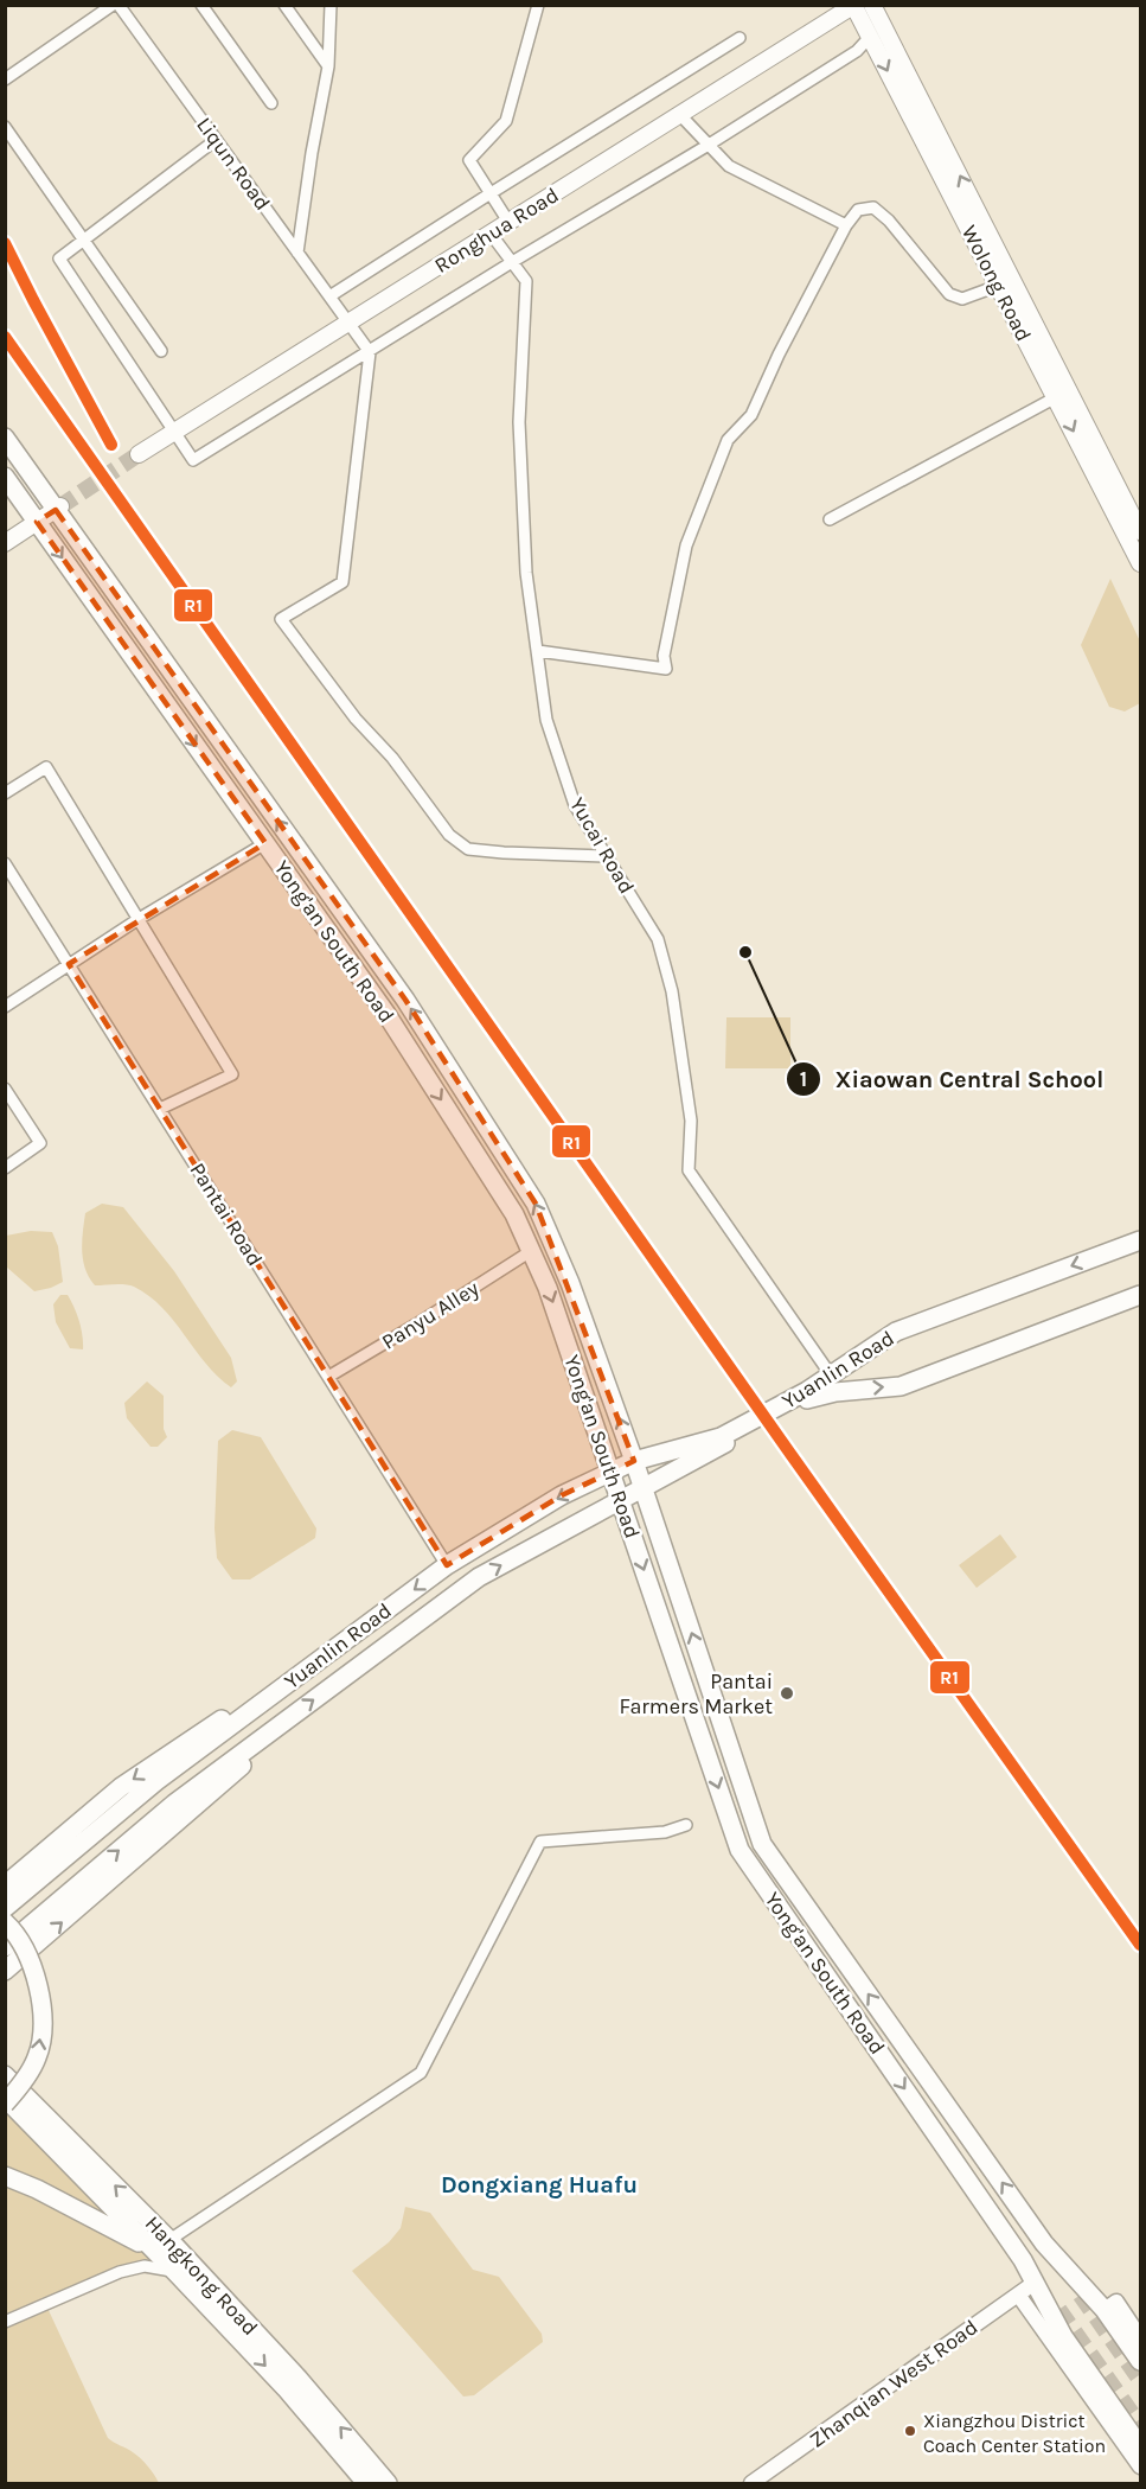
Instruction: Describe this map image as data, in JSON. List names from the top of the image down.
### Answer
{
  "streets": {
    "main road": [
      "Ronghua Road",
      "Wolong Road",
      "Yong'an South Road",
      "Yuanlin Road",
      "Hangkong Road"
    ],
    "street": [
      "Liqun Road",
      "Yucai Road",
      "Pantai Road",
      "Panyu Alley",
      "Zhanqian West Road"
    ]
  },
  "crossings": [
    ["Liqun Road", "Ronghua Road"],
    ["Ronghua Road", "Wolong Road"],
    ["Ronghua Road", "Yucai Road"],
    ["Yucai Road", "Yuanlin Road"],
    ["Yong'an South Road", "Panyu Alley"],
    ["Yong'an South Road", "Yuanlin Road"],
    ["Yong'an South Road", "Zhanqian West Road"],
    ["Pantai Road", "Panyu Alley"],
    ["Pantai Road", "Yuanlin Road"]
  ],
  "districts": ["Dongxiang Huafu"],
  "places": ["Xiaowan Central School", "Pantai Farmers Market", "Xiangzhou District Coach Center Station"],
  "lines": ["transit line R1"]
}
